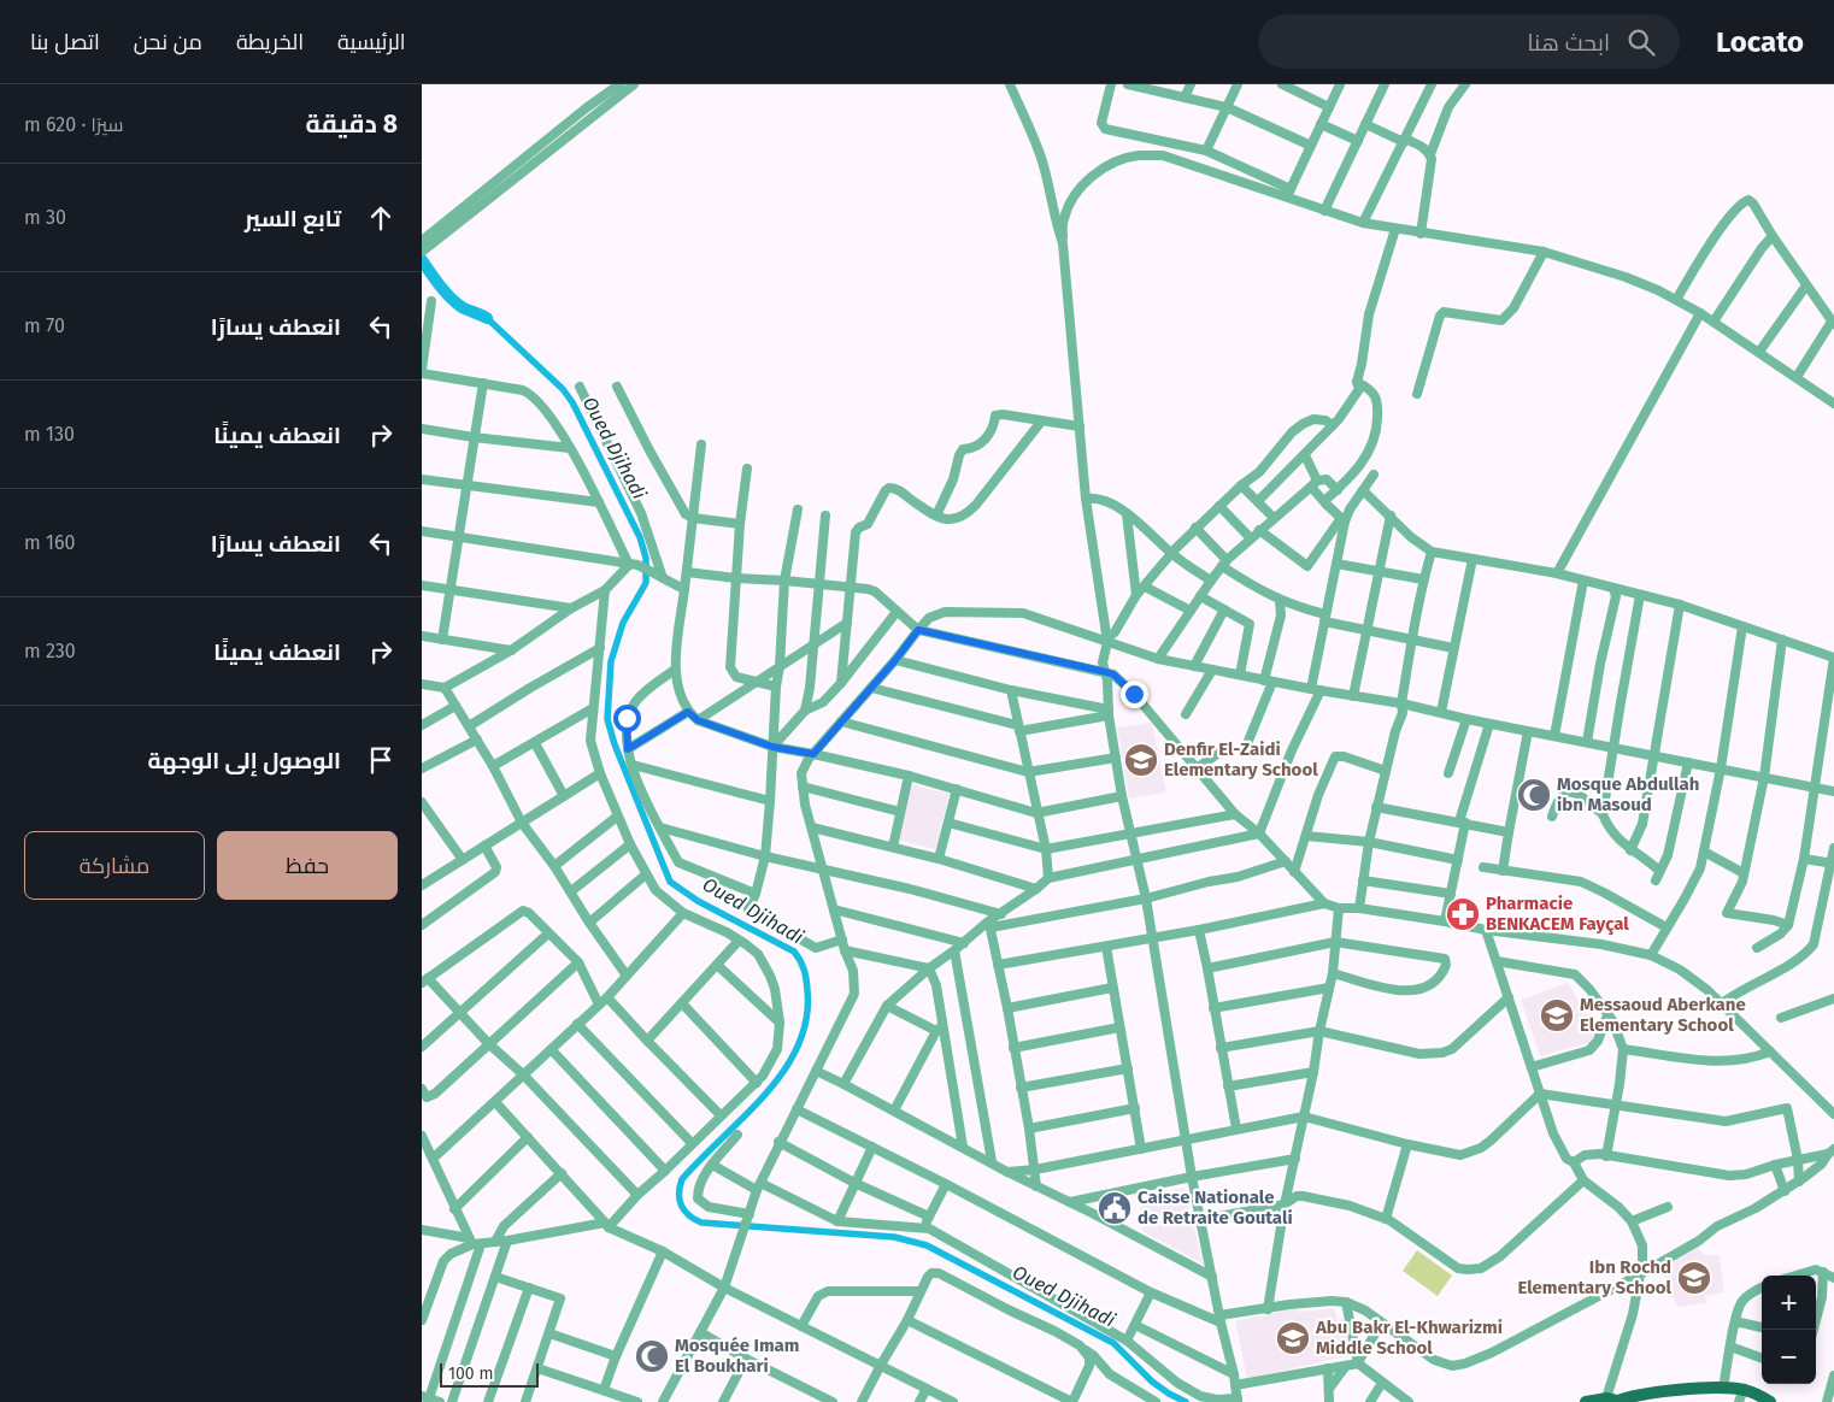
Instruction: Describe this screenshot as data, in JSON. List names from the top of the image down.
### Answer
{
  "water": ["Oued Djihadi"],
  "places": {
    "school or university": [
      "Denfir El-Zaidi Elementary School",
      "Messaoud Aberkane Elementary School",
      "Ibn Rochd Elementary School",
      "Abu Bakr El-Khwarizmi Middle School"
    ],
    "mosque": ["Mosque Abdullah ibn Masoud", "Mosquée Imam El Boukhari"],
    "pharmacy": ["Pharmacie BENKACEM Fayçal"],
    "public building": ["Caisse Nationale de Retraite Goutali"]
  },
  "scale_bar": "100 m",
  "page": {
    "header": "Locato",
    "search": "ابحث هنا",
    "nav": [
      "الرئيسية",
      "الخريطة",
      "من نحن",
      "اتصل بنا"
    ],
    "heading": ["8 دقيقة", "سيرًا · 620 m"],
    "list": [
      ["تابع السير", "30 m"],
      ["انعطف يسارًا", "70 m"],
      ["انعطف يمينًا", "130 m"],
      ["انعطف يسارًا", "160 m"],
      ["انعطف يمينًا", "230 m"],
      "الوصول إلى الوجهة"
    ],
    "buttons": ["حفظ", "مشاركة"],
    "map_buttons": ["+", "−"],
    "scale": "100 m"
  }
}
